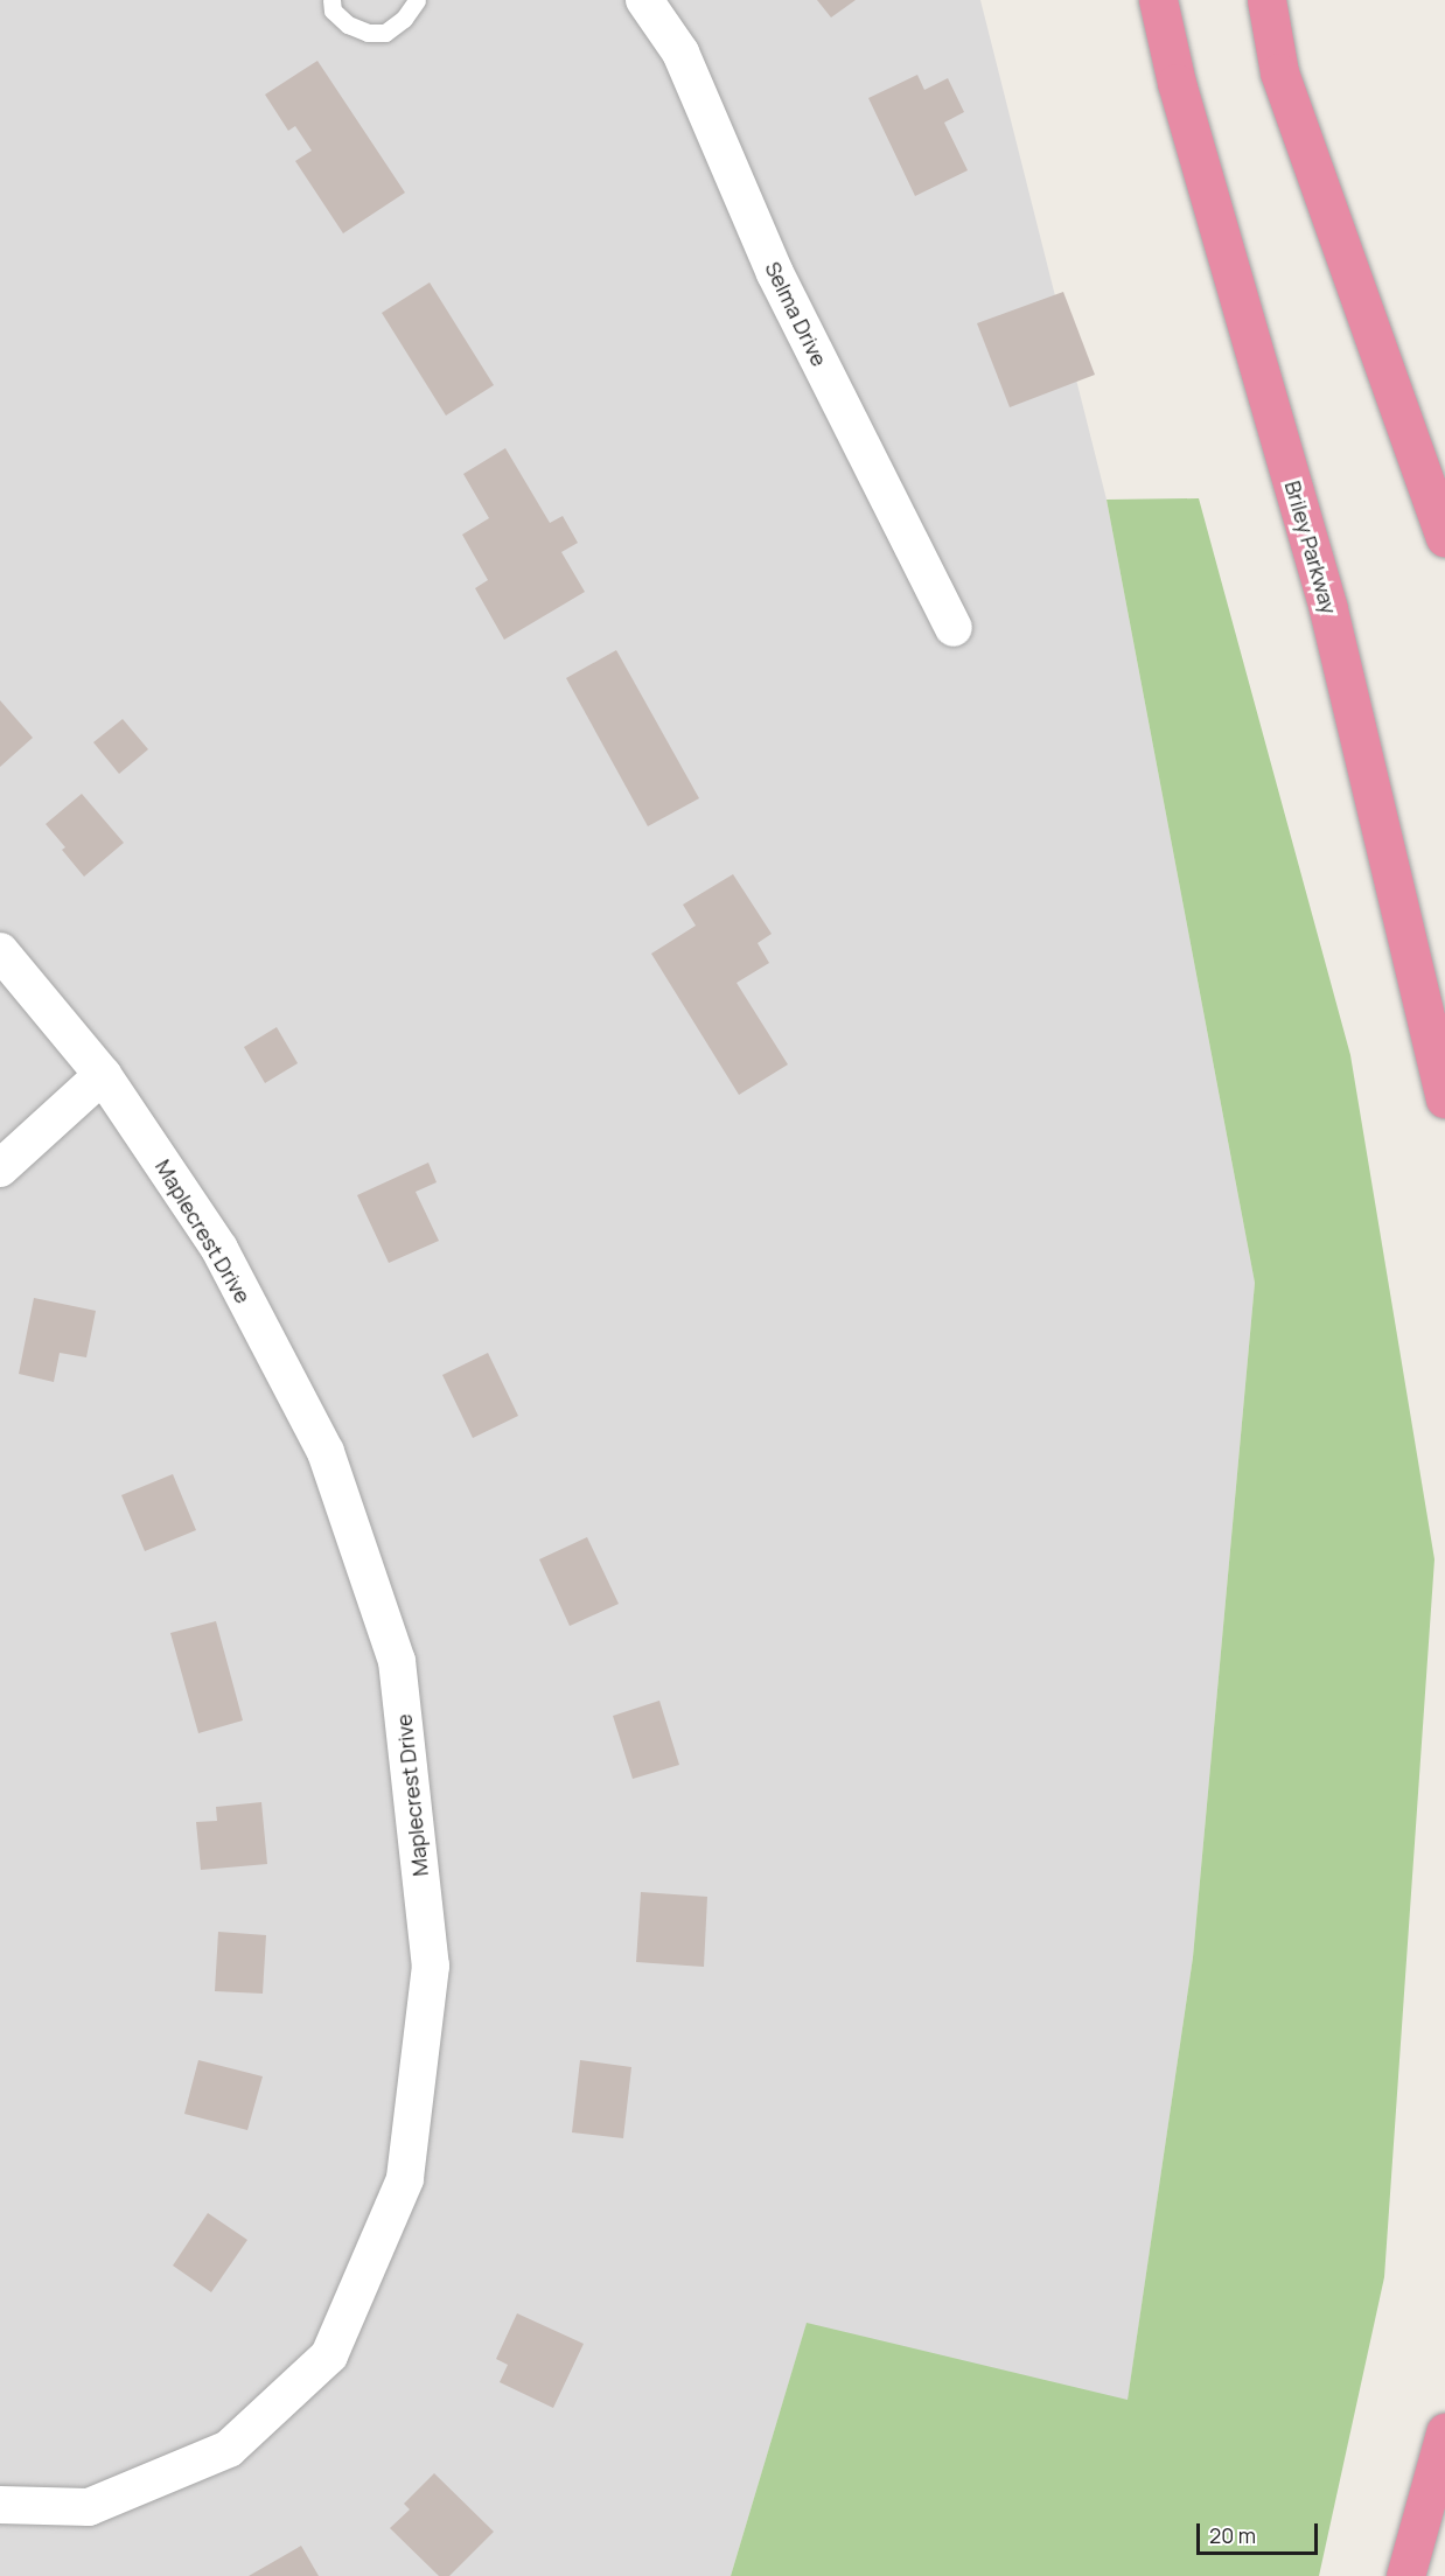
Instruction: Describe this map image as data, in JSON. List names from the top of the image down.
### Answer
{
  "streets": {
    "highway": ["Briley Parkway"],
    "street": ["Selma Drive", "Maplecrest Drive"]
  },
  "scale_bar": "20 m"
}
